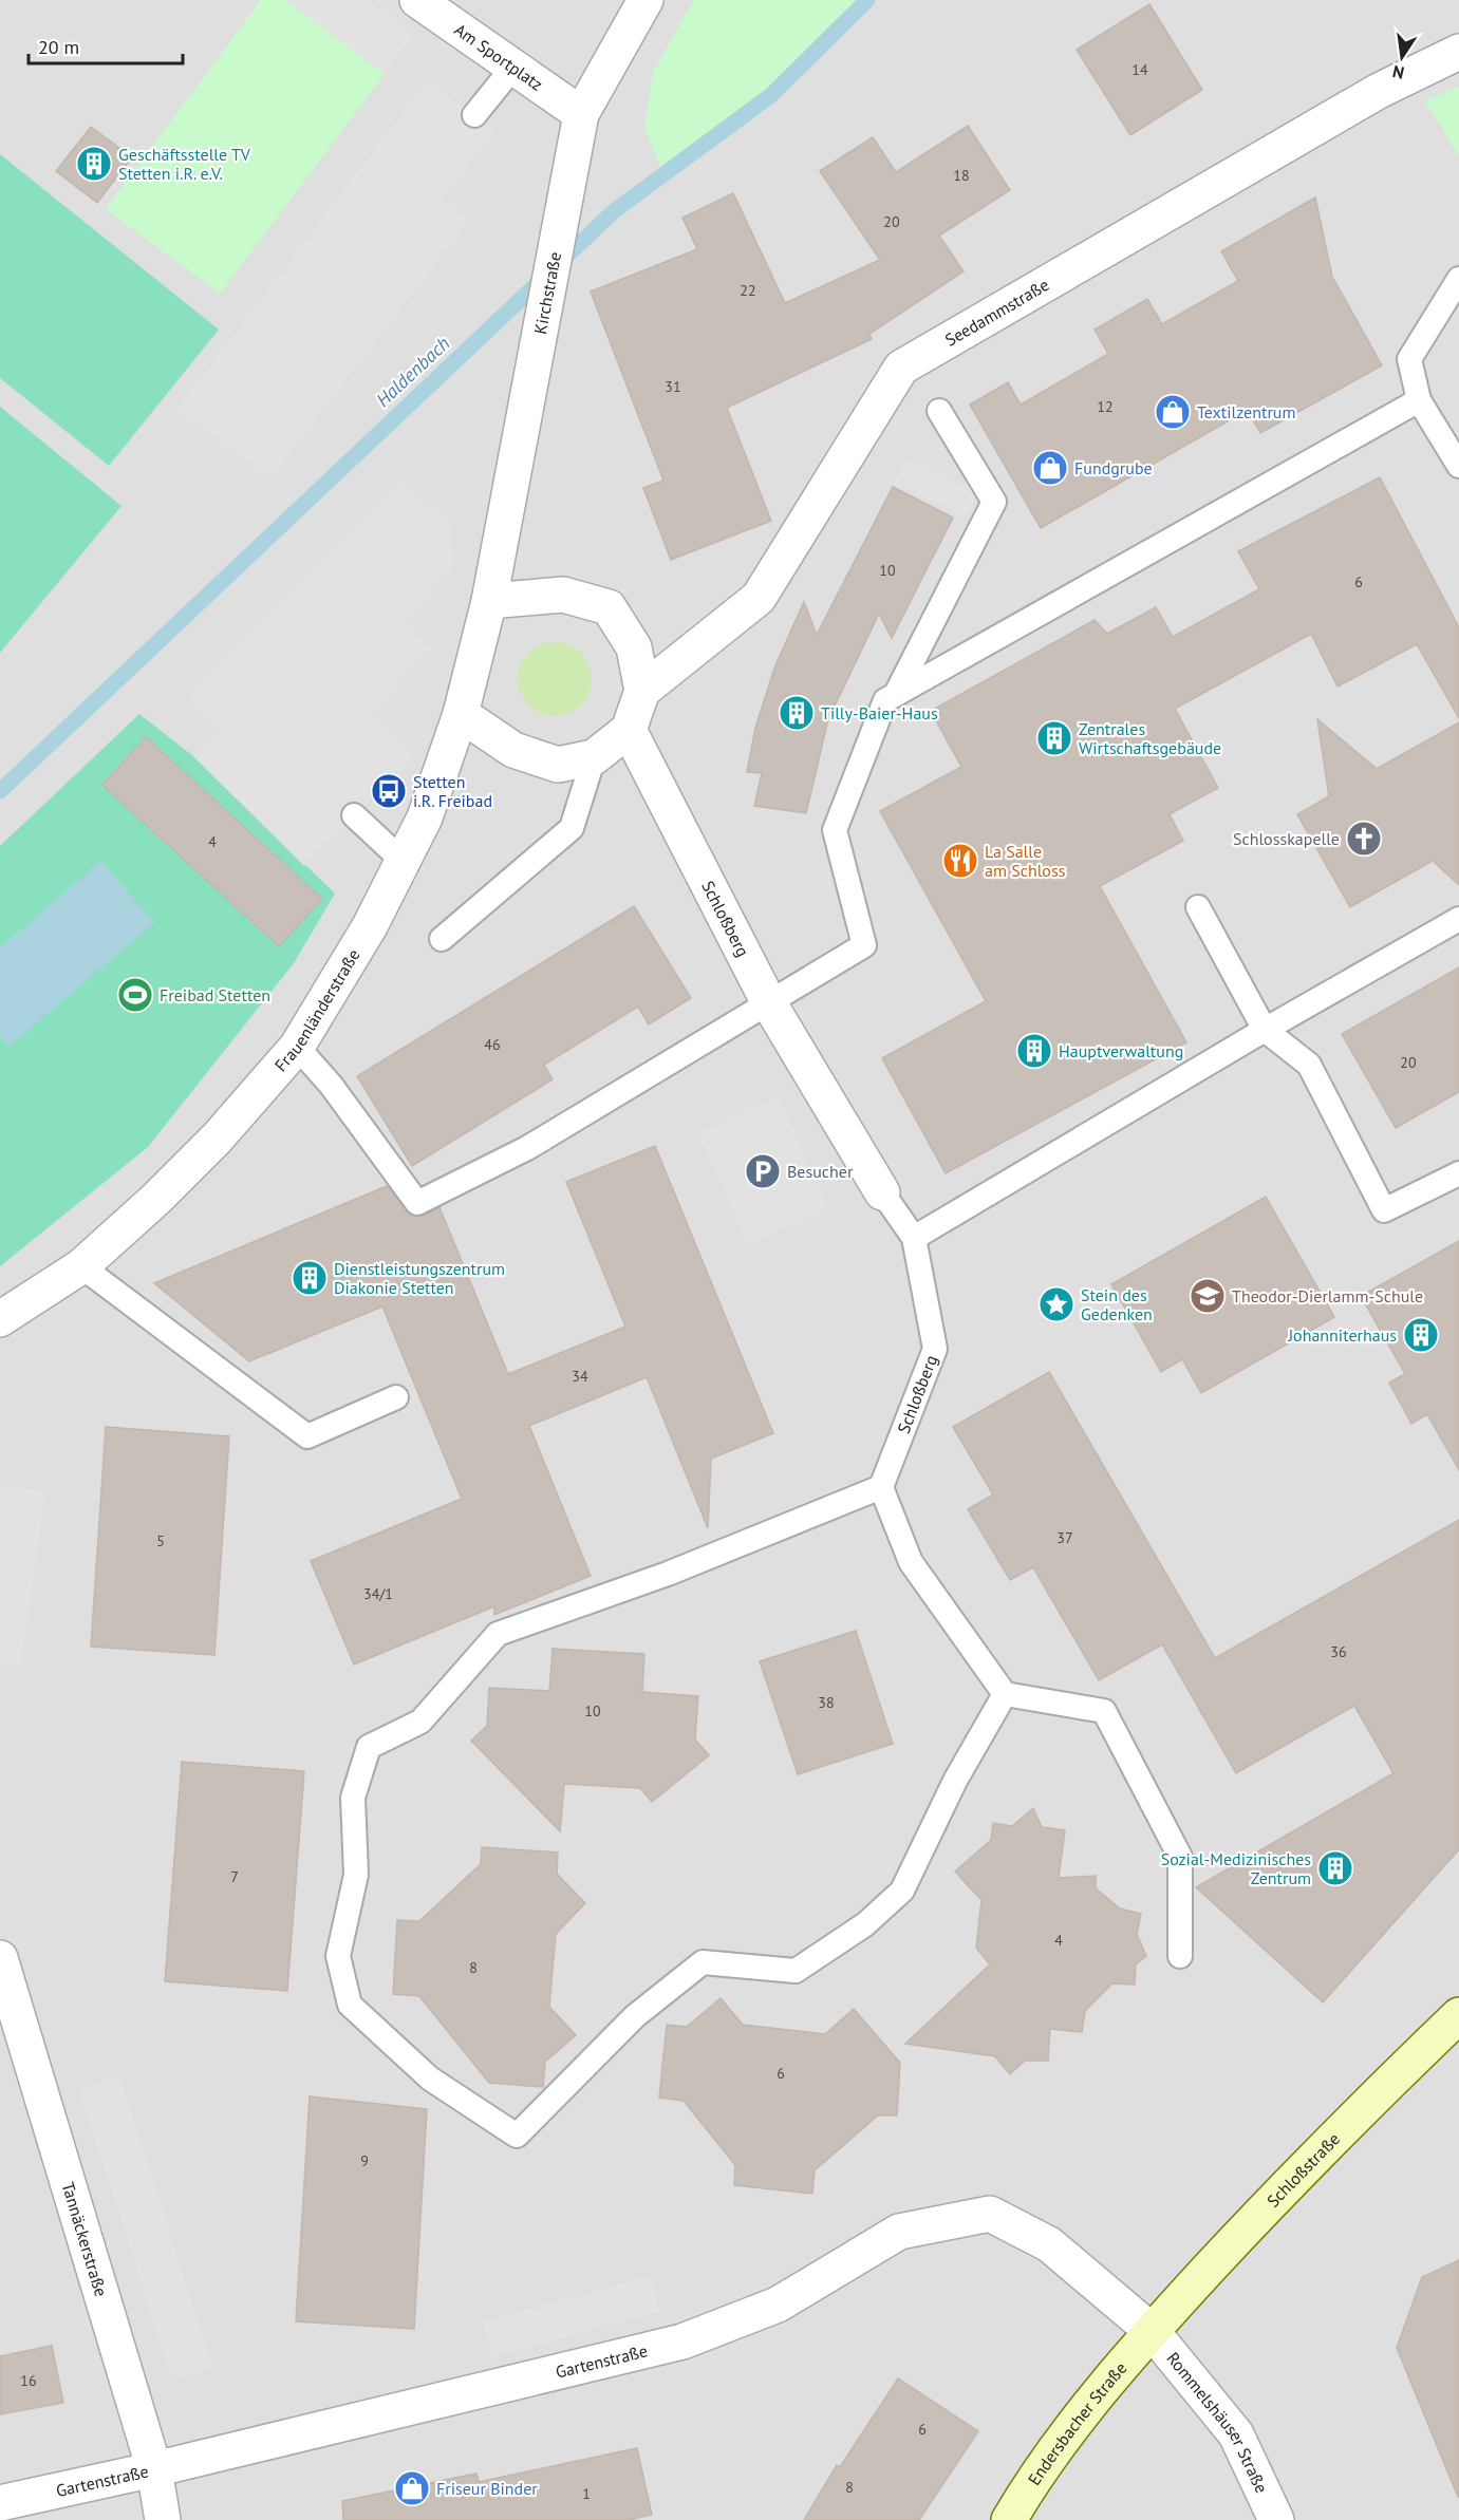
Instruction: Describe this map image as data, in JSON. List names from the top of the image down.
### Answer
{
  "streets": {
    "main road": ["Schloßstraße", "Endersbacher Straße"],
    "street": [
      "Am Sportplatz",
      "Kirchstraße",
      "Seedammstraße",
      "Schloßberg",
      "Frauenländerstraße",
      "Tannäckerstraße",
      "Gartenstraße",
      "Rommelshäuser Straße"
    ]
  },
  "crossings": [
    ["Am Sportplatz", "Kirchstraße"],
    ["Kirchstraße", "Seedammstraße"],
    ["Kirchstraße", "Schloßberg"],
    ["Kirchstraße", "Frauenländerstraße"],
    ["Seedammstraße", "Schloßberg"],
    ["Seedammstraße", "Frauenländerstraße"],
    ["Schloßberg", "Frauenländerstraße"],
    ["Schloßstraße", "Gartenstraße"],
    ["Schloßstraße", "Endersbacher Straße"],
    ["Schloßstraße", "Rommelshäuser Straße"],
    ["Tannäckerstraße", "Gartenstraße"],
    ["Gartenstraße", "Endersbacher Straße"],
    ["Gartenstraße", "Rommelshäuser Straße"],
    ["Endersbacher Straße", "Rommelshäuser Straße"]
  ],
  "water": ["Haldenbach"],
  "places": {
    "building": [
      "Geschäftsstelle TV Stetten i.R. e.V.",
      "Tilly-Baier-Haus",
      "Zentrales Wirtschaftsgebäude",
      "Hauptverwaltung",
      "Dienstleistungszentrum Diakonie Stetten",
      "Johanniterhaus",
      "Sozial-Medizinisches Zentrum"
    ],
    "shop": ["Textilzentrum", "Fundgrube", "Friseur Binder"],
    "bus stop": ["Stetten i.R. Freibad"],
    "church": ["Schlosskapelle"],
    "restaurant": ["La Salle am Schloss"],
    "sports": ["Freibad Stetten"],
    "parking": ["Besucher"],
    "school or university": ["Theodor-Dierlamm-Schule"],
    "place": ["Stein des Gedenken"]
  },
  "house_numbers": [
    "14",
    "18",
    "20",
    "22",
    "31",
    "12",
    "10",
    "6",
    "4",
    "46",
    "20",
    "34",
    "37",
    "5",
    "34/1",
    "36",
    "38",
    "10",
    "7",
    "4",
    "8",
    "6",
    "9",
    "16",
    "6",
    "8",
    "1"
  ],
  "scale_bar": "20 m",
  "north": "bottom"
}
